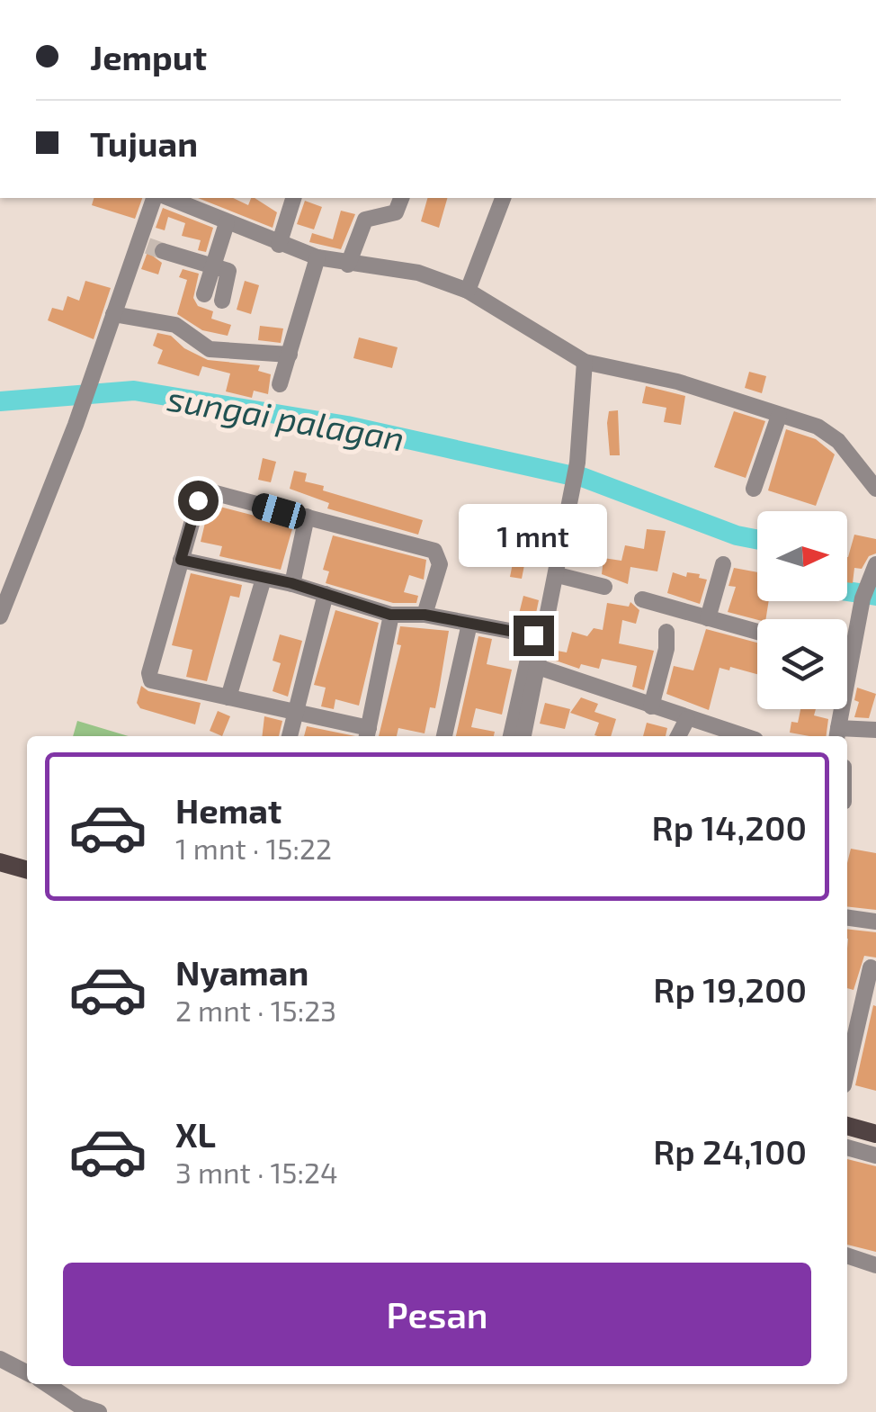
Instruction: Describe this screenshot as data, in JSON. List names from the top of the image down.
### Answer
{
  "water": ["sungai palagan"],
  "north": "right",
  "page": {
    "banner": ["Jemput", "Tujuan"],
    "bubble": "1 mnt",
    "list": [
      {
        "name": "Hemat",
        "note": "1 mnt · 15:22",
        "value": "Rp 14,200"
      },
      {
        "name": "Nyaman",
        "note": "2 mnt · 15:23",
        "value": "Rp 19,200"
      },
      {
        "name": "XL",
        "note": "3 mnt · 15:24",
        "value": "Rp 24,100"
      }
    ],
    "buttons": "Pesan"
  }
}
